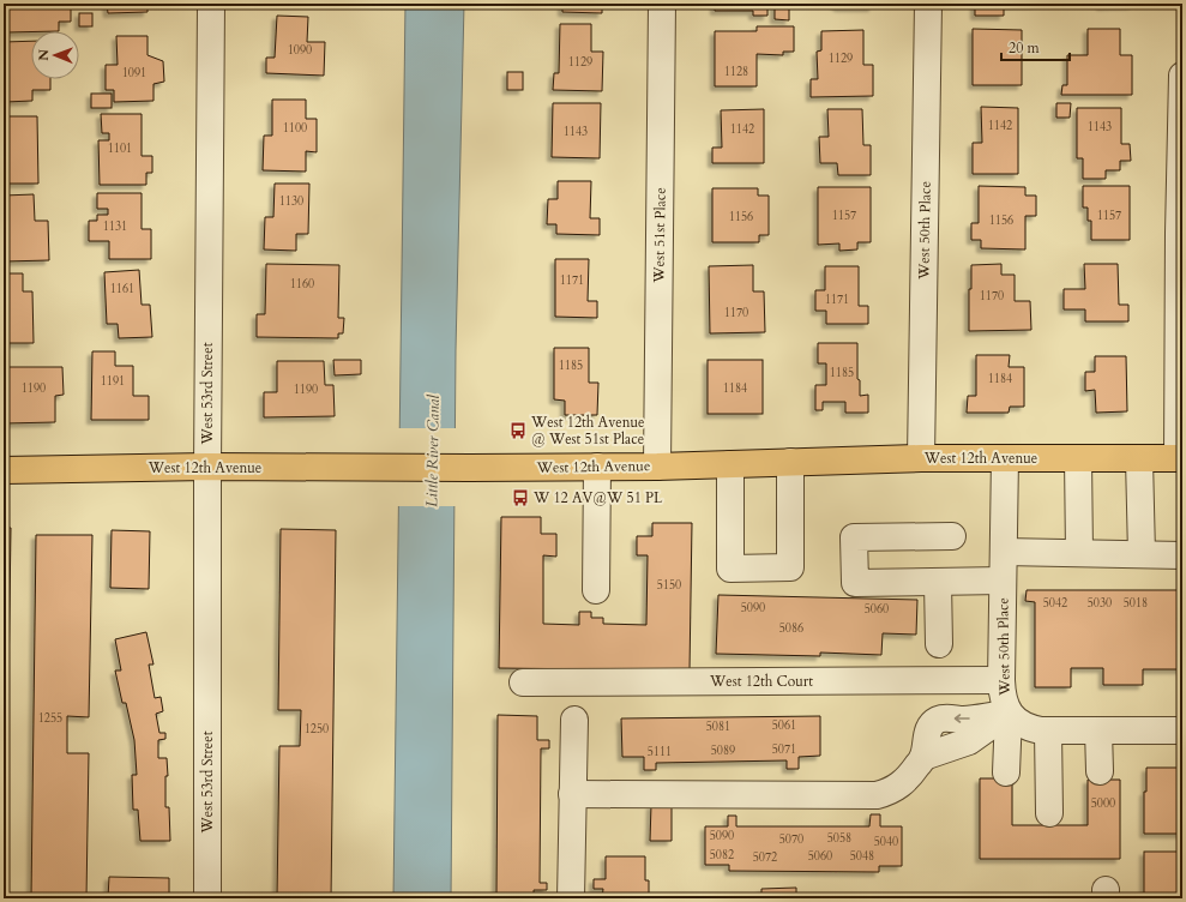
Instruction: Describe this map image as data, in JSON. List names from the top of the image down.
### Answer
{
  "streets": {
    "main road": ["West 12th Avenue"],
    "street": [
      "West 50th Place",
      "West 51st Place",
      "West 53rd Street",
      "West 12th Court"
    ]
  },
  "crossings": [
    ["West 50th Place", "West 12th Avenue"],
    ["West 50th Place", "West 12th Court"],
    ["West 51st Place", "West 12th Avenue"],
    ["West 53rd Street", "West 12th Avenue"]
  ],
  "water": ["Little River Canal"],
  "places": {
    "bus stop": ["West 12th Avenue @ West 51st Place", "W 12 AV@W 51 PL"]
  },
  "house_numbers": [
    "1090",
    "1129",
    "1129",
    "1128",
    "1091",
    "1142",
    "1143",
    "1100",
    "1142",
    "1143",
    "1101",
    "1130",
    "1157",
    "1157",
    "1156",
    "1156",
    "1131",
    "1171",
    "1160",
    "1161",
    "1170",
    "1171",
    "1170",
    "1185",
    "1185",
    "1184",
    "1191",
    "1190",
    "1184",
    "1190",
    "5150",
    "5042",
    "5030",
    "5018",
    "5090",
    "5060",
    "5086",
    "1255",
    "5061",
    "5081",
    "1250",
    "5071",
    "5089",
    "5111",
    "5000",
    "5090",
    "5058",
    "5070",
    "5040",
    "5082",
    "5060",
    "5048",
    "5072"
  ],
  "scale_bar": "20 m",
  "north": "left"
}
